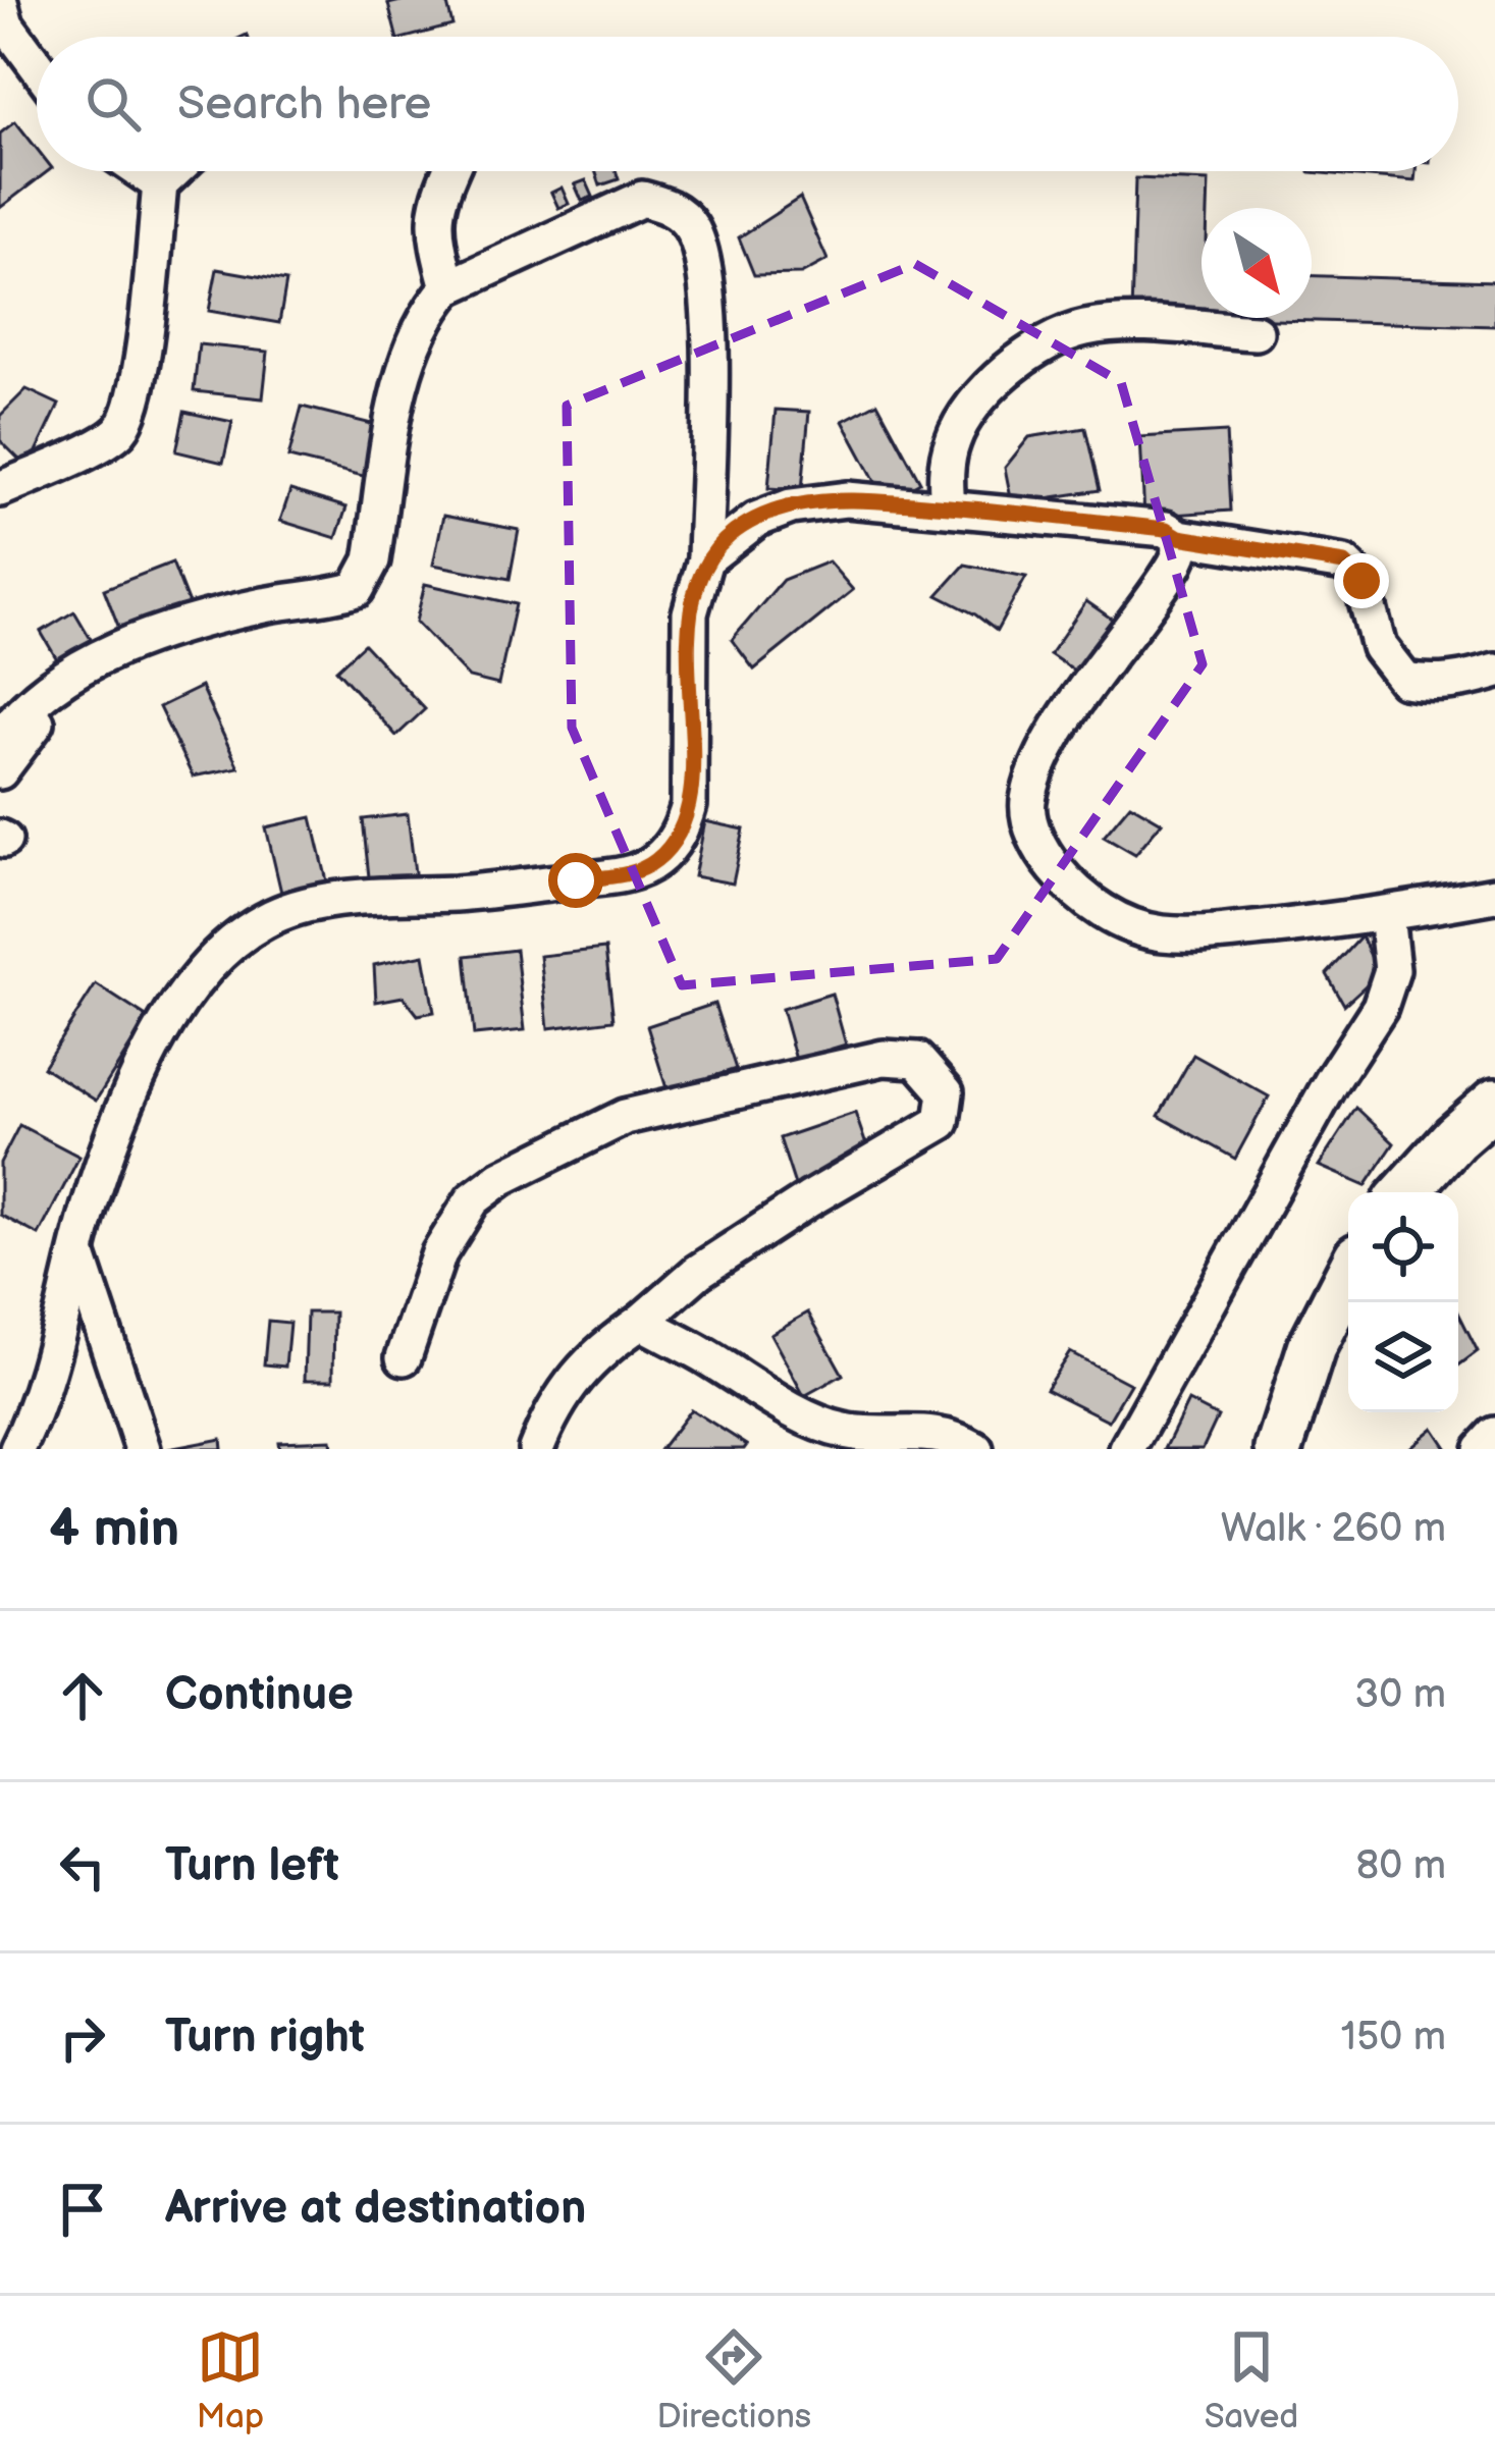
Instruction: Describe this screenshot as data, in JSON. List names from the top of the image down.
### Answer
{
  "north": "bottom right",
  "page": {
    "search": "Search here",
    "heading": ["4 min", "Walk · 260 m"],
    "list": [
      ["Continue", "30 m"],
      ["Turn left", "80 m"],
      ["Turn right", "150 m"],
      "Arrive at destination"
    ],
    "nav": ["Map", "Directions", "Saved"]
  }
}
